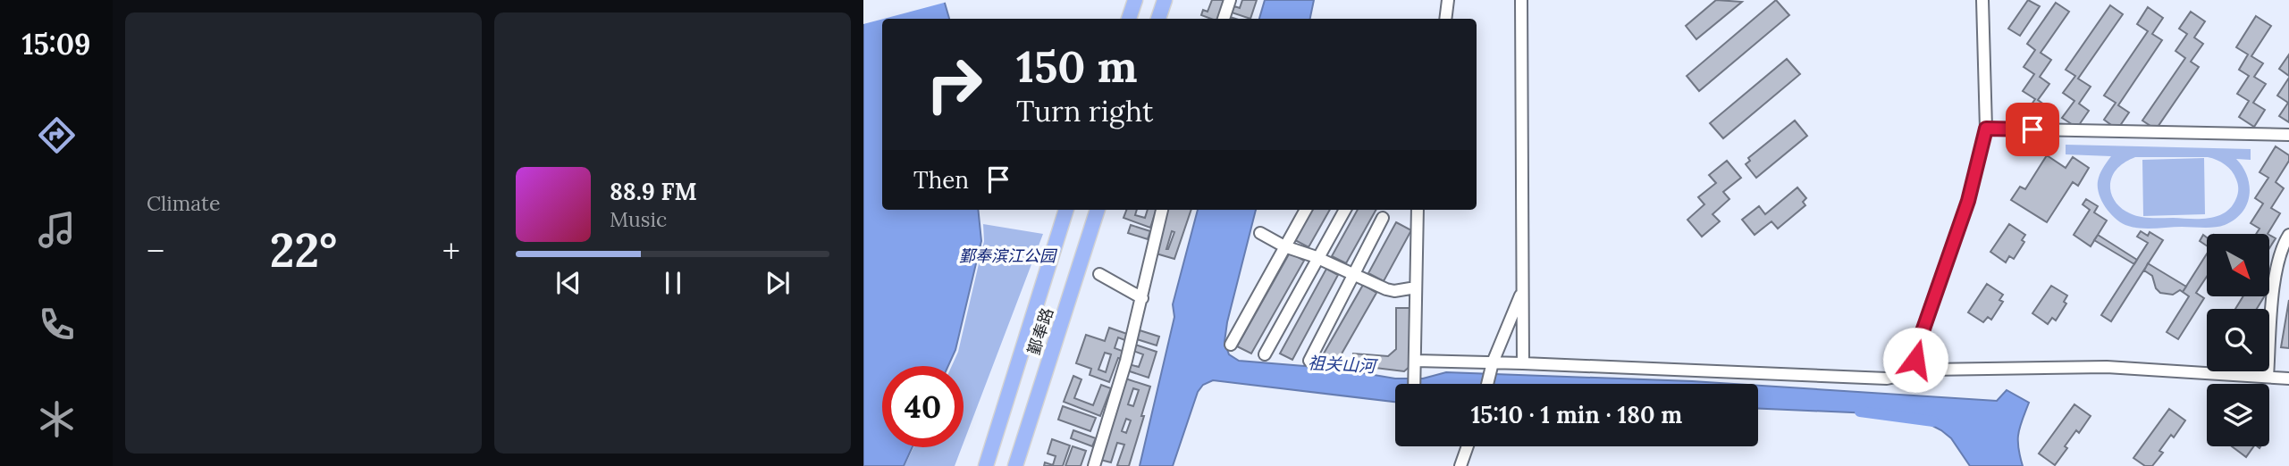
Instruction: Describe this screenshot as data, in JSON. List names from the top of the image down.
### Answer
{
  "streets": {
    "main road": ["鄞奉路"]
  },
  "water": ["祖关山河"],
  "parks": ["鄞奉滨江公园"],
  "north": "bottom right",
  "page": {
    "tabs": "15:09",
    "tile": "Climate",
    "turn": ["150 m", "Turn right"],
    "then": "Then",
    "song": ["88.9 FM", "Music"],
    "heat": ["−", "22°", "+"],
    "limit": "40",
    "trip": "15:10 · 1 min · 180 m"
  }
}
